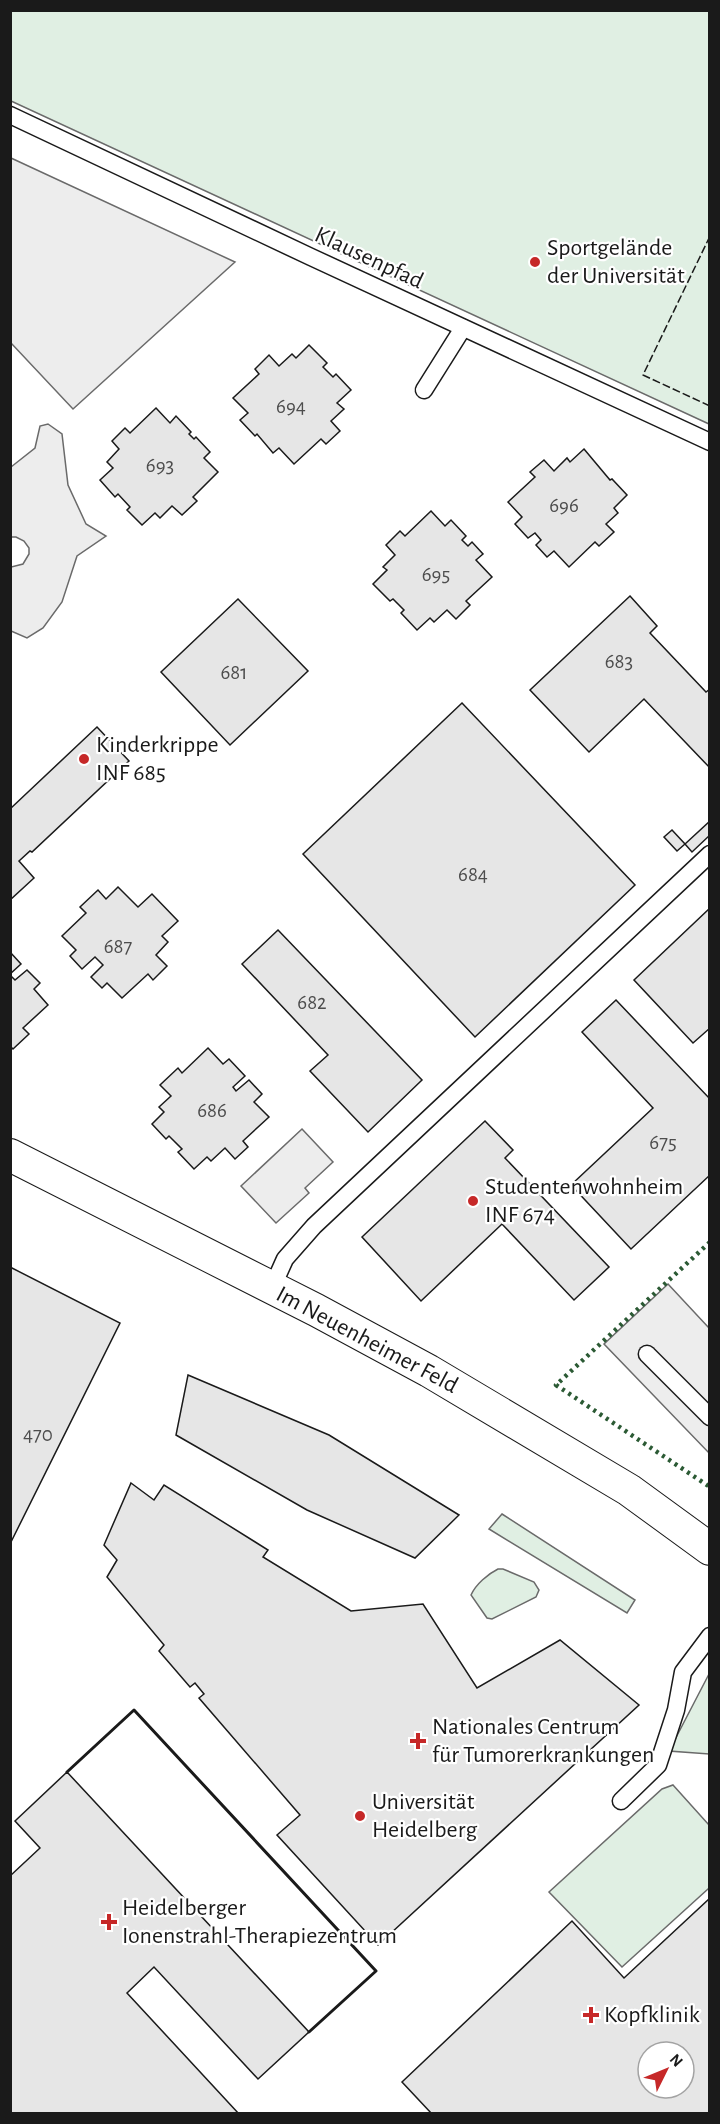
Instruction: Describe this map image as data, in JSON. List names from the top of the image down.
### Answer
{
  "streets": {
    "street": ["Im Neuenheimer Feld"],
    "lane": ["Klausenpfad"]
  },
  "places": {
    "other": [
      "Sportgelände der Universität",
      "Kinderkrippe INF 685",
      "Studentenwohnheim INF 674",
      "Universität Heidelberg"
    ],
    "health": ["Nationales Centrum für Tumorerkrankungen", "Heidelberger Ionenstrahl-Therapiezentrum", "Kopfklinik"]
  },
  "house_numbers": [
    "694",
    "693",
    "696",
    "695",
    "683",
    "681",
    "684",
    "687",
    "682",
    "686",
    "675",
    "470"
  ],
  "north": "top right"
}
